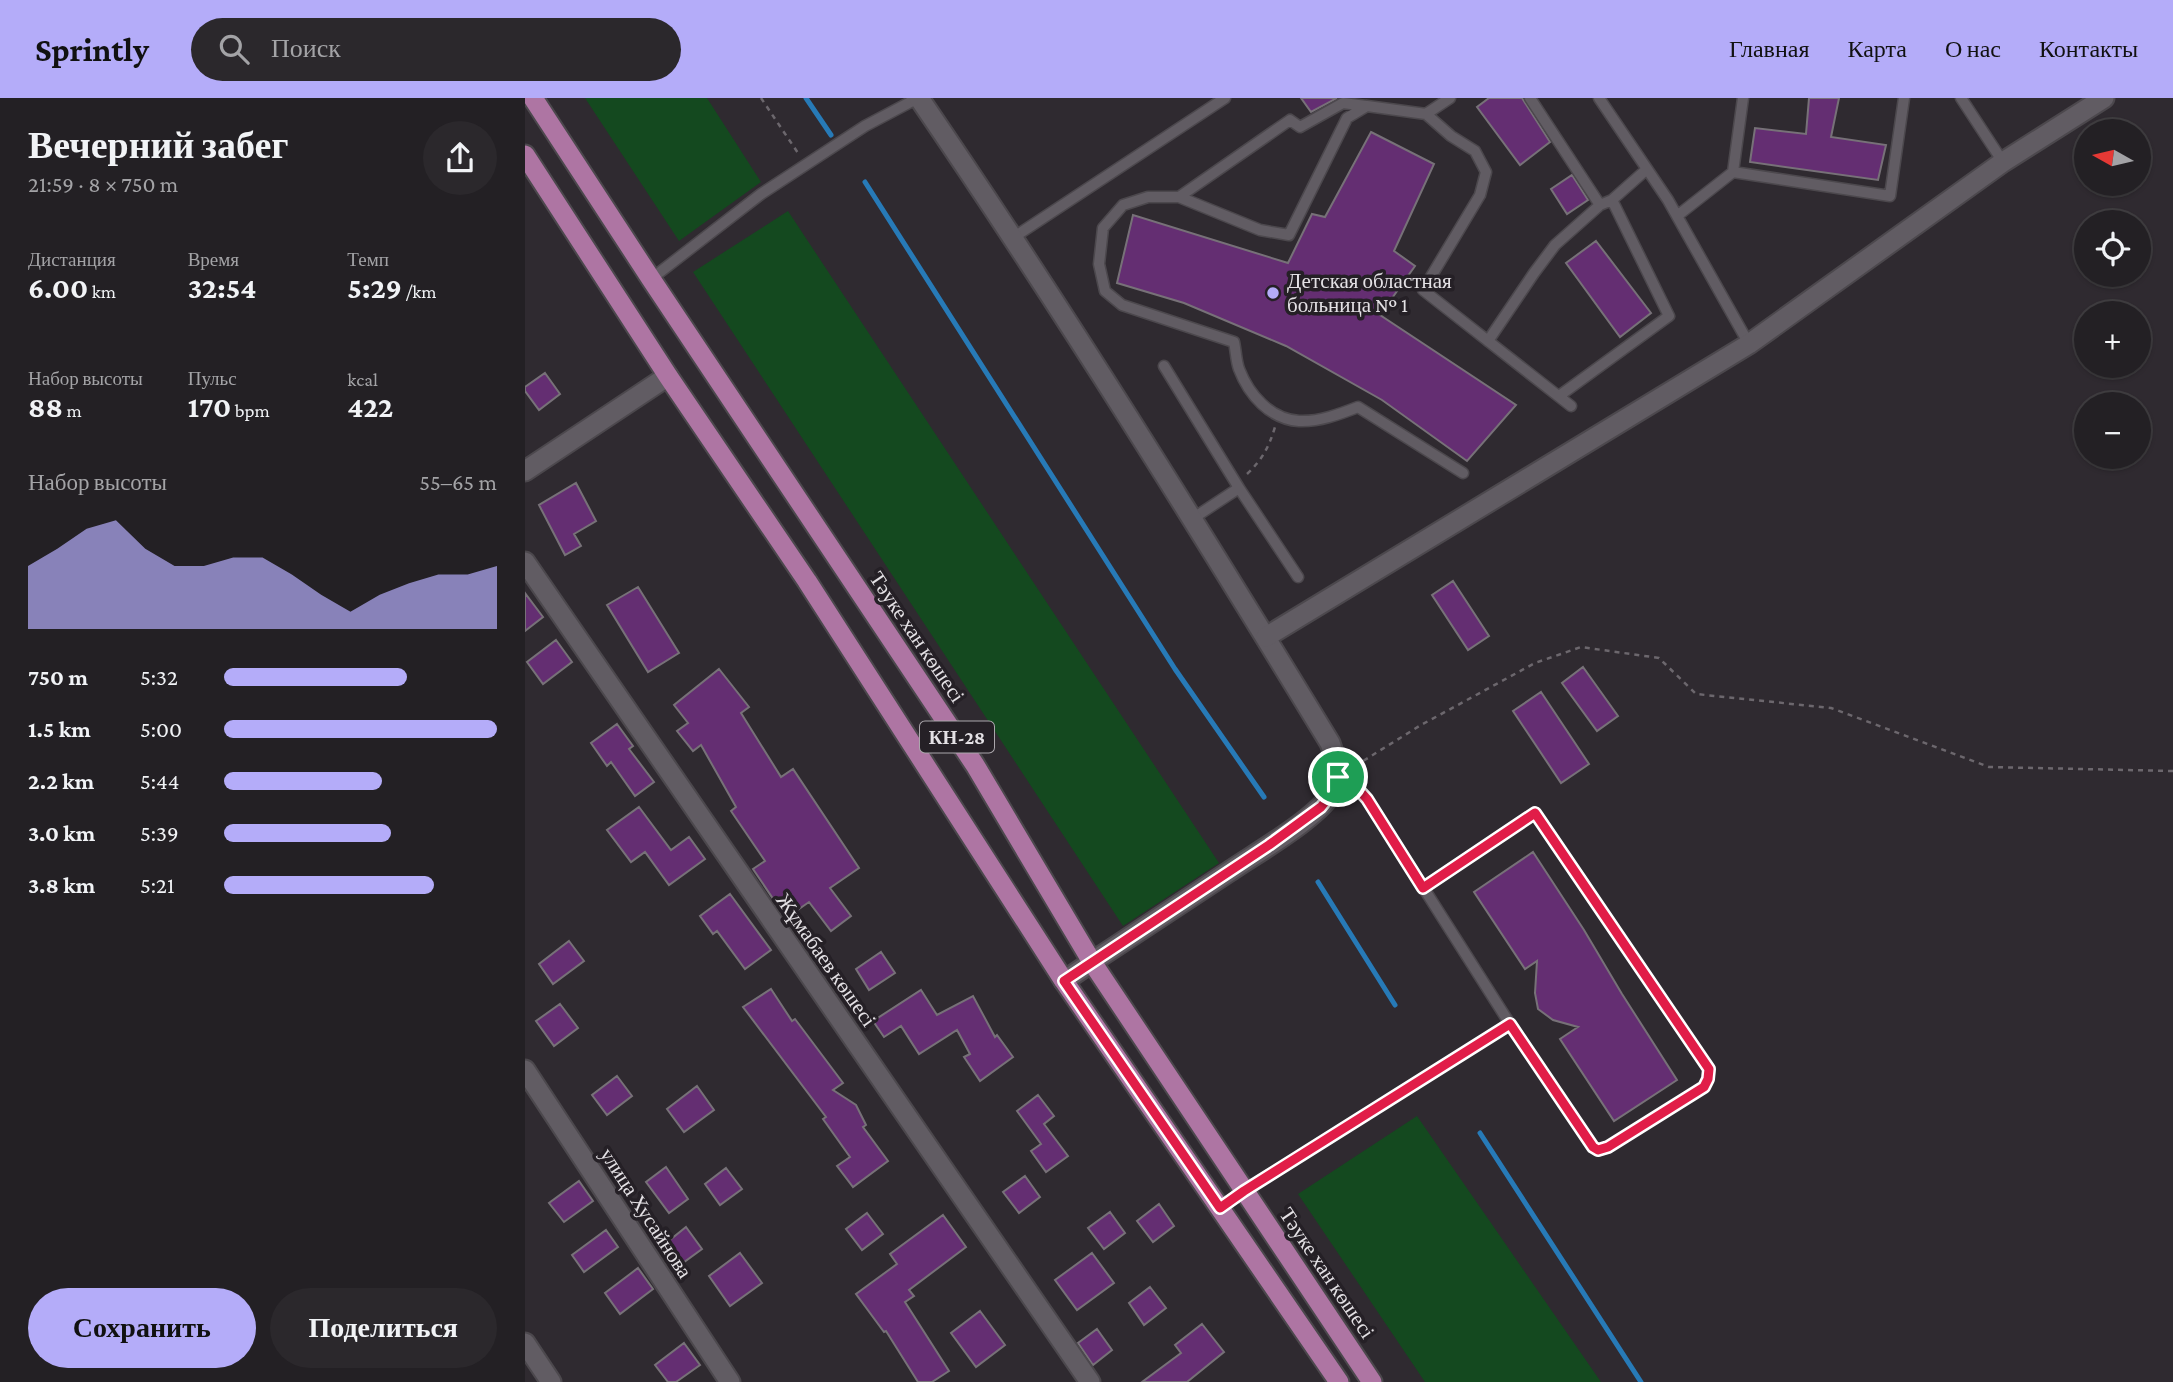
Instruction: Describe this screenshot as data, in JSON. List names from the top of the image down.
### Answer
{
  "streets": {
    "main road": ["Тәуке хан көшесі", "КН-28"],
    "street": ["Жұмабаев көшесі", "улица Хусайнова"]
  },
  "places": ["Детская областная больница № 1"],
  "north": "left",
  "page": {
    "header": "Sprintly",
    "search": "Поиск",
    "nav": [
      "Главная",
      "Карта",
      "О нас",
      "Контакты"
    ],
    "heading": ["Вечерний забег", "21:59 · 8 × 750 m"],
    "map_buttons": ["+", "−"],
    "stats": [
      ["Дистанция", "6.00 km"],
      ["Время", "32:54"],
      ["Темп", "5:29 /km"],
      ["Набор высоты", "88 m"],
      ["Пульс", "170 bpm"],
      ["kcal", "422"]
    ],
    "chart": ["Набор высоты", "55–65 m"],
    "list": [
      {
        "name": "750 m",
        "note": "5:32"
      },
      {
        "name": "1.5 km",
        "note": "5:00"
      },
      {
        "name": "2.2 km",
        "note": "5:44"
      },
      {
        "name": "3.0 km",
        "note": "5:39"
      },
      {
        "name": "3.8 km",
        "note": "5:21"
      }
    ],
    "buttons": ["Сохранить", "Поделиться"]
  }
}
